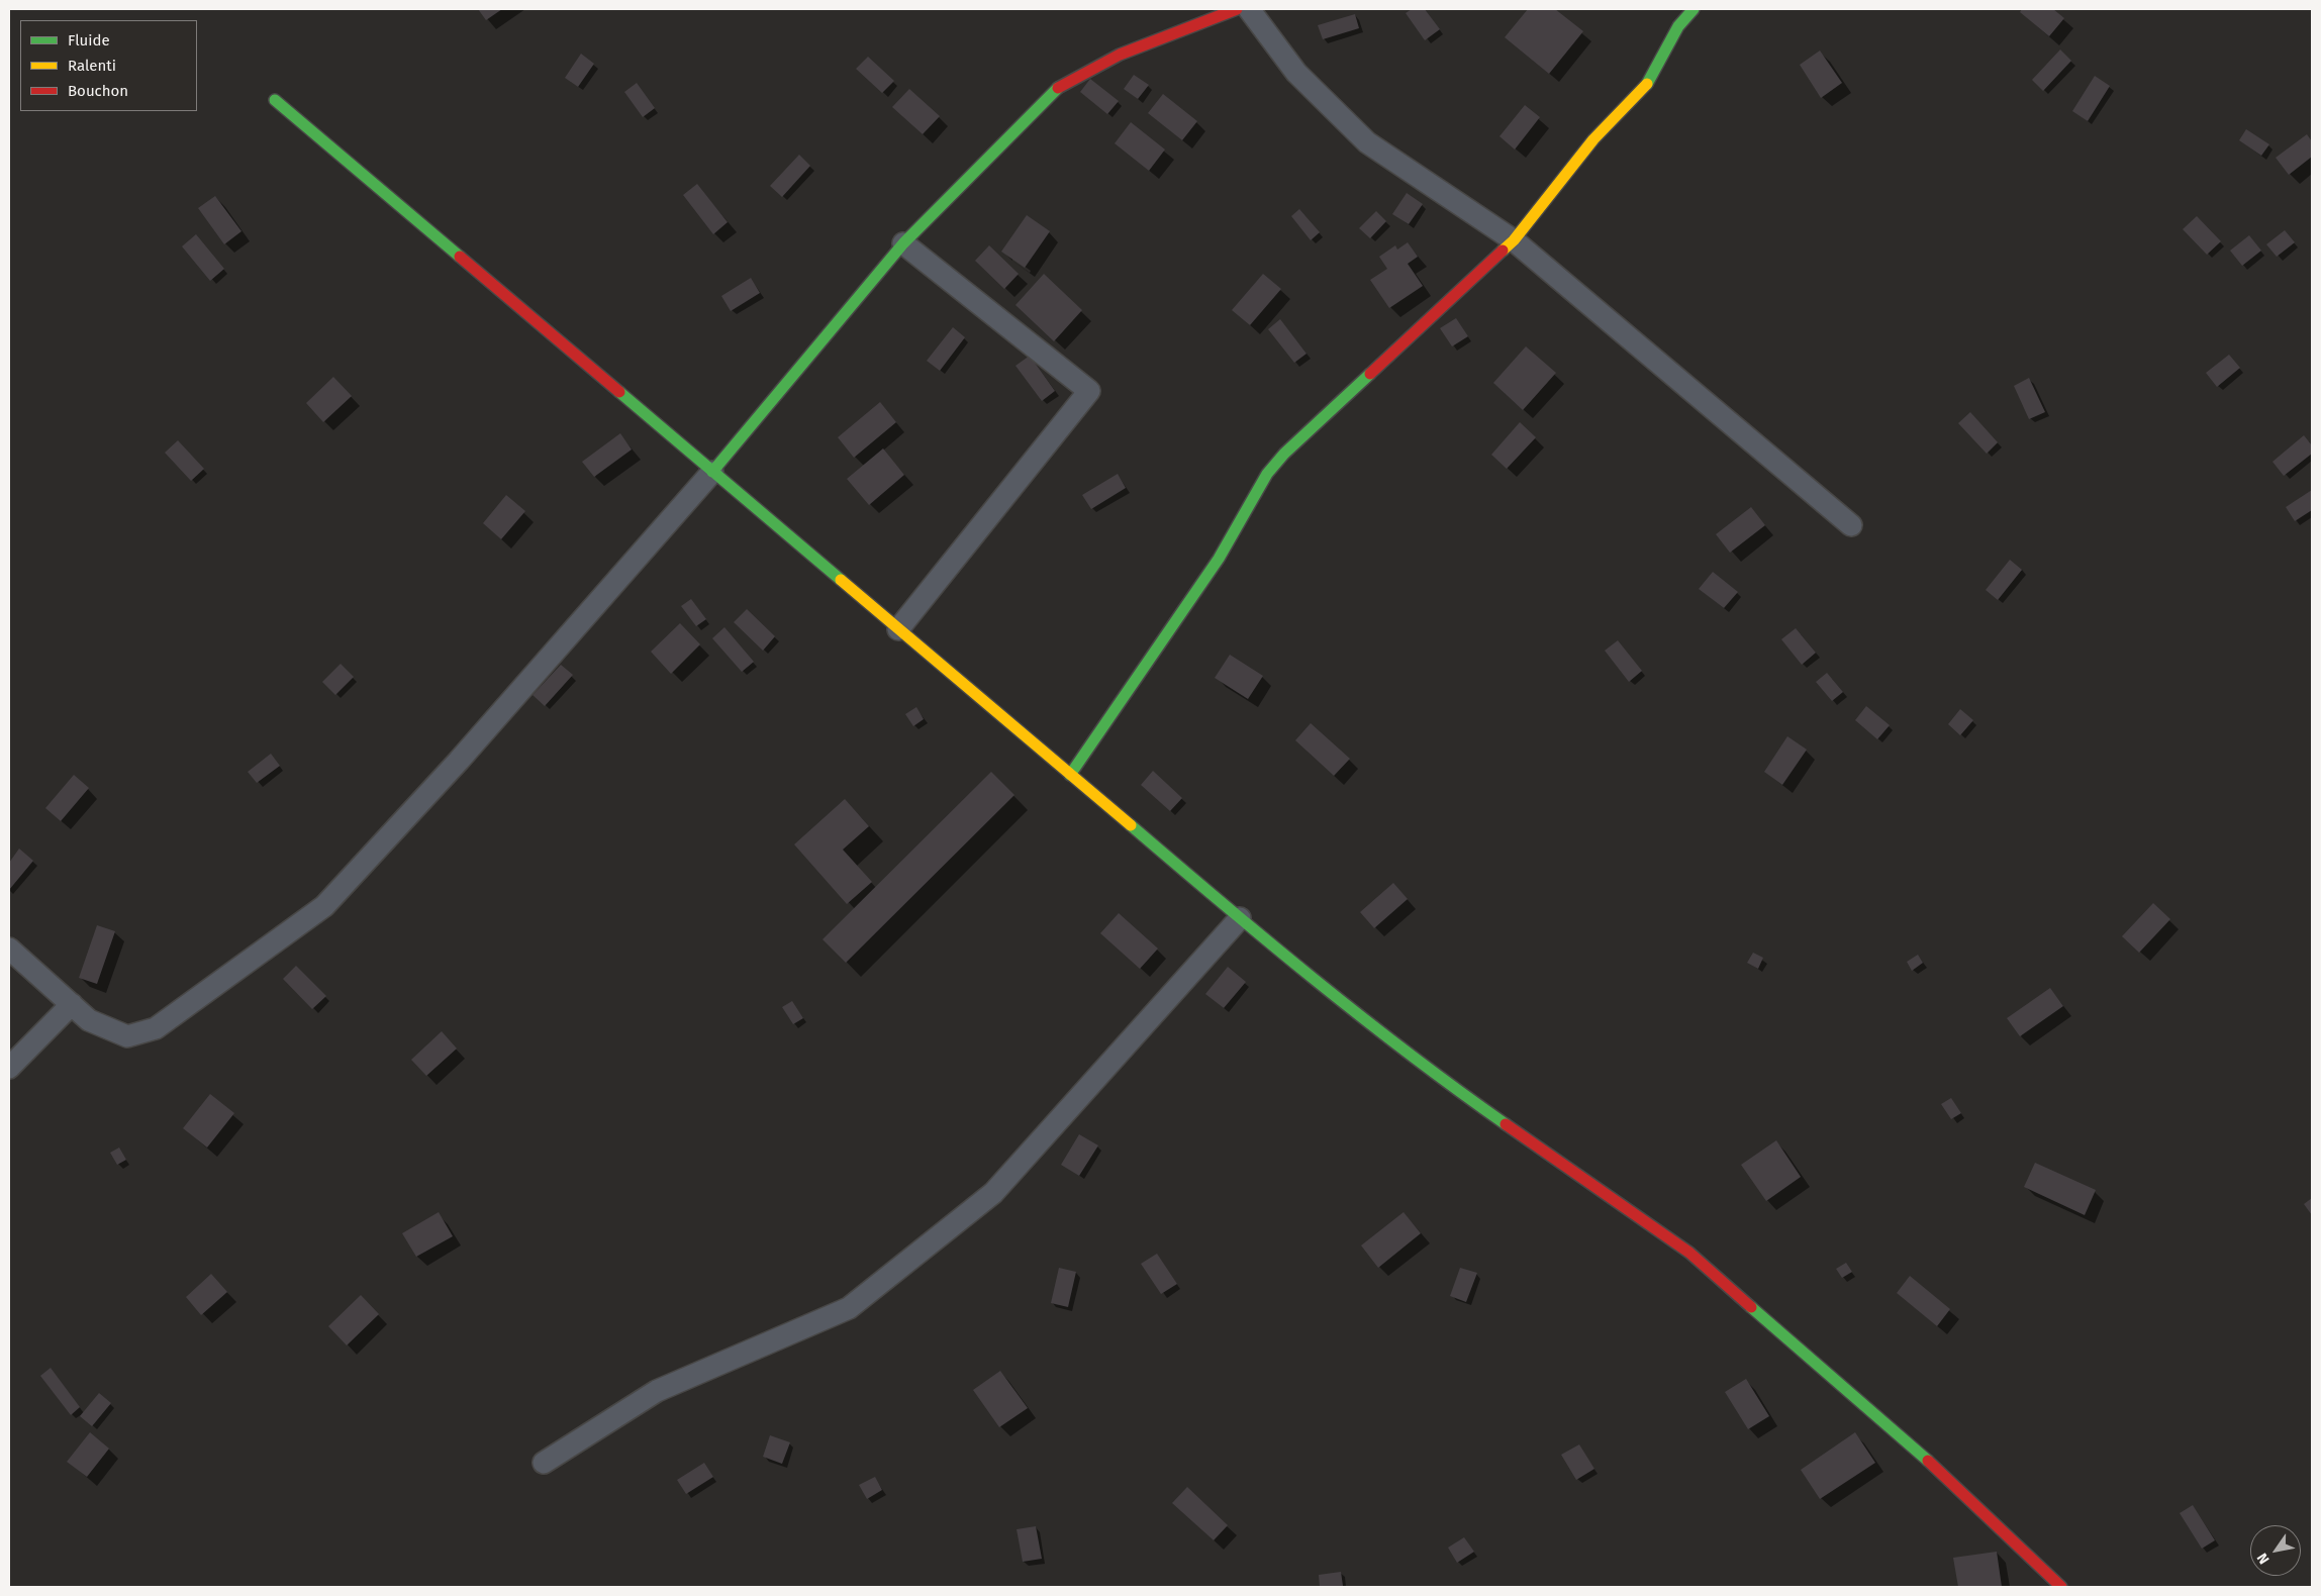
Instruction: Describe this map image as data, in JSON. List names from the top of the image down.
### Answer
{
  "legend": ["Fluide", "Ralenti", "Bouchon"],
  "north": "bottom left"
}
